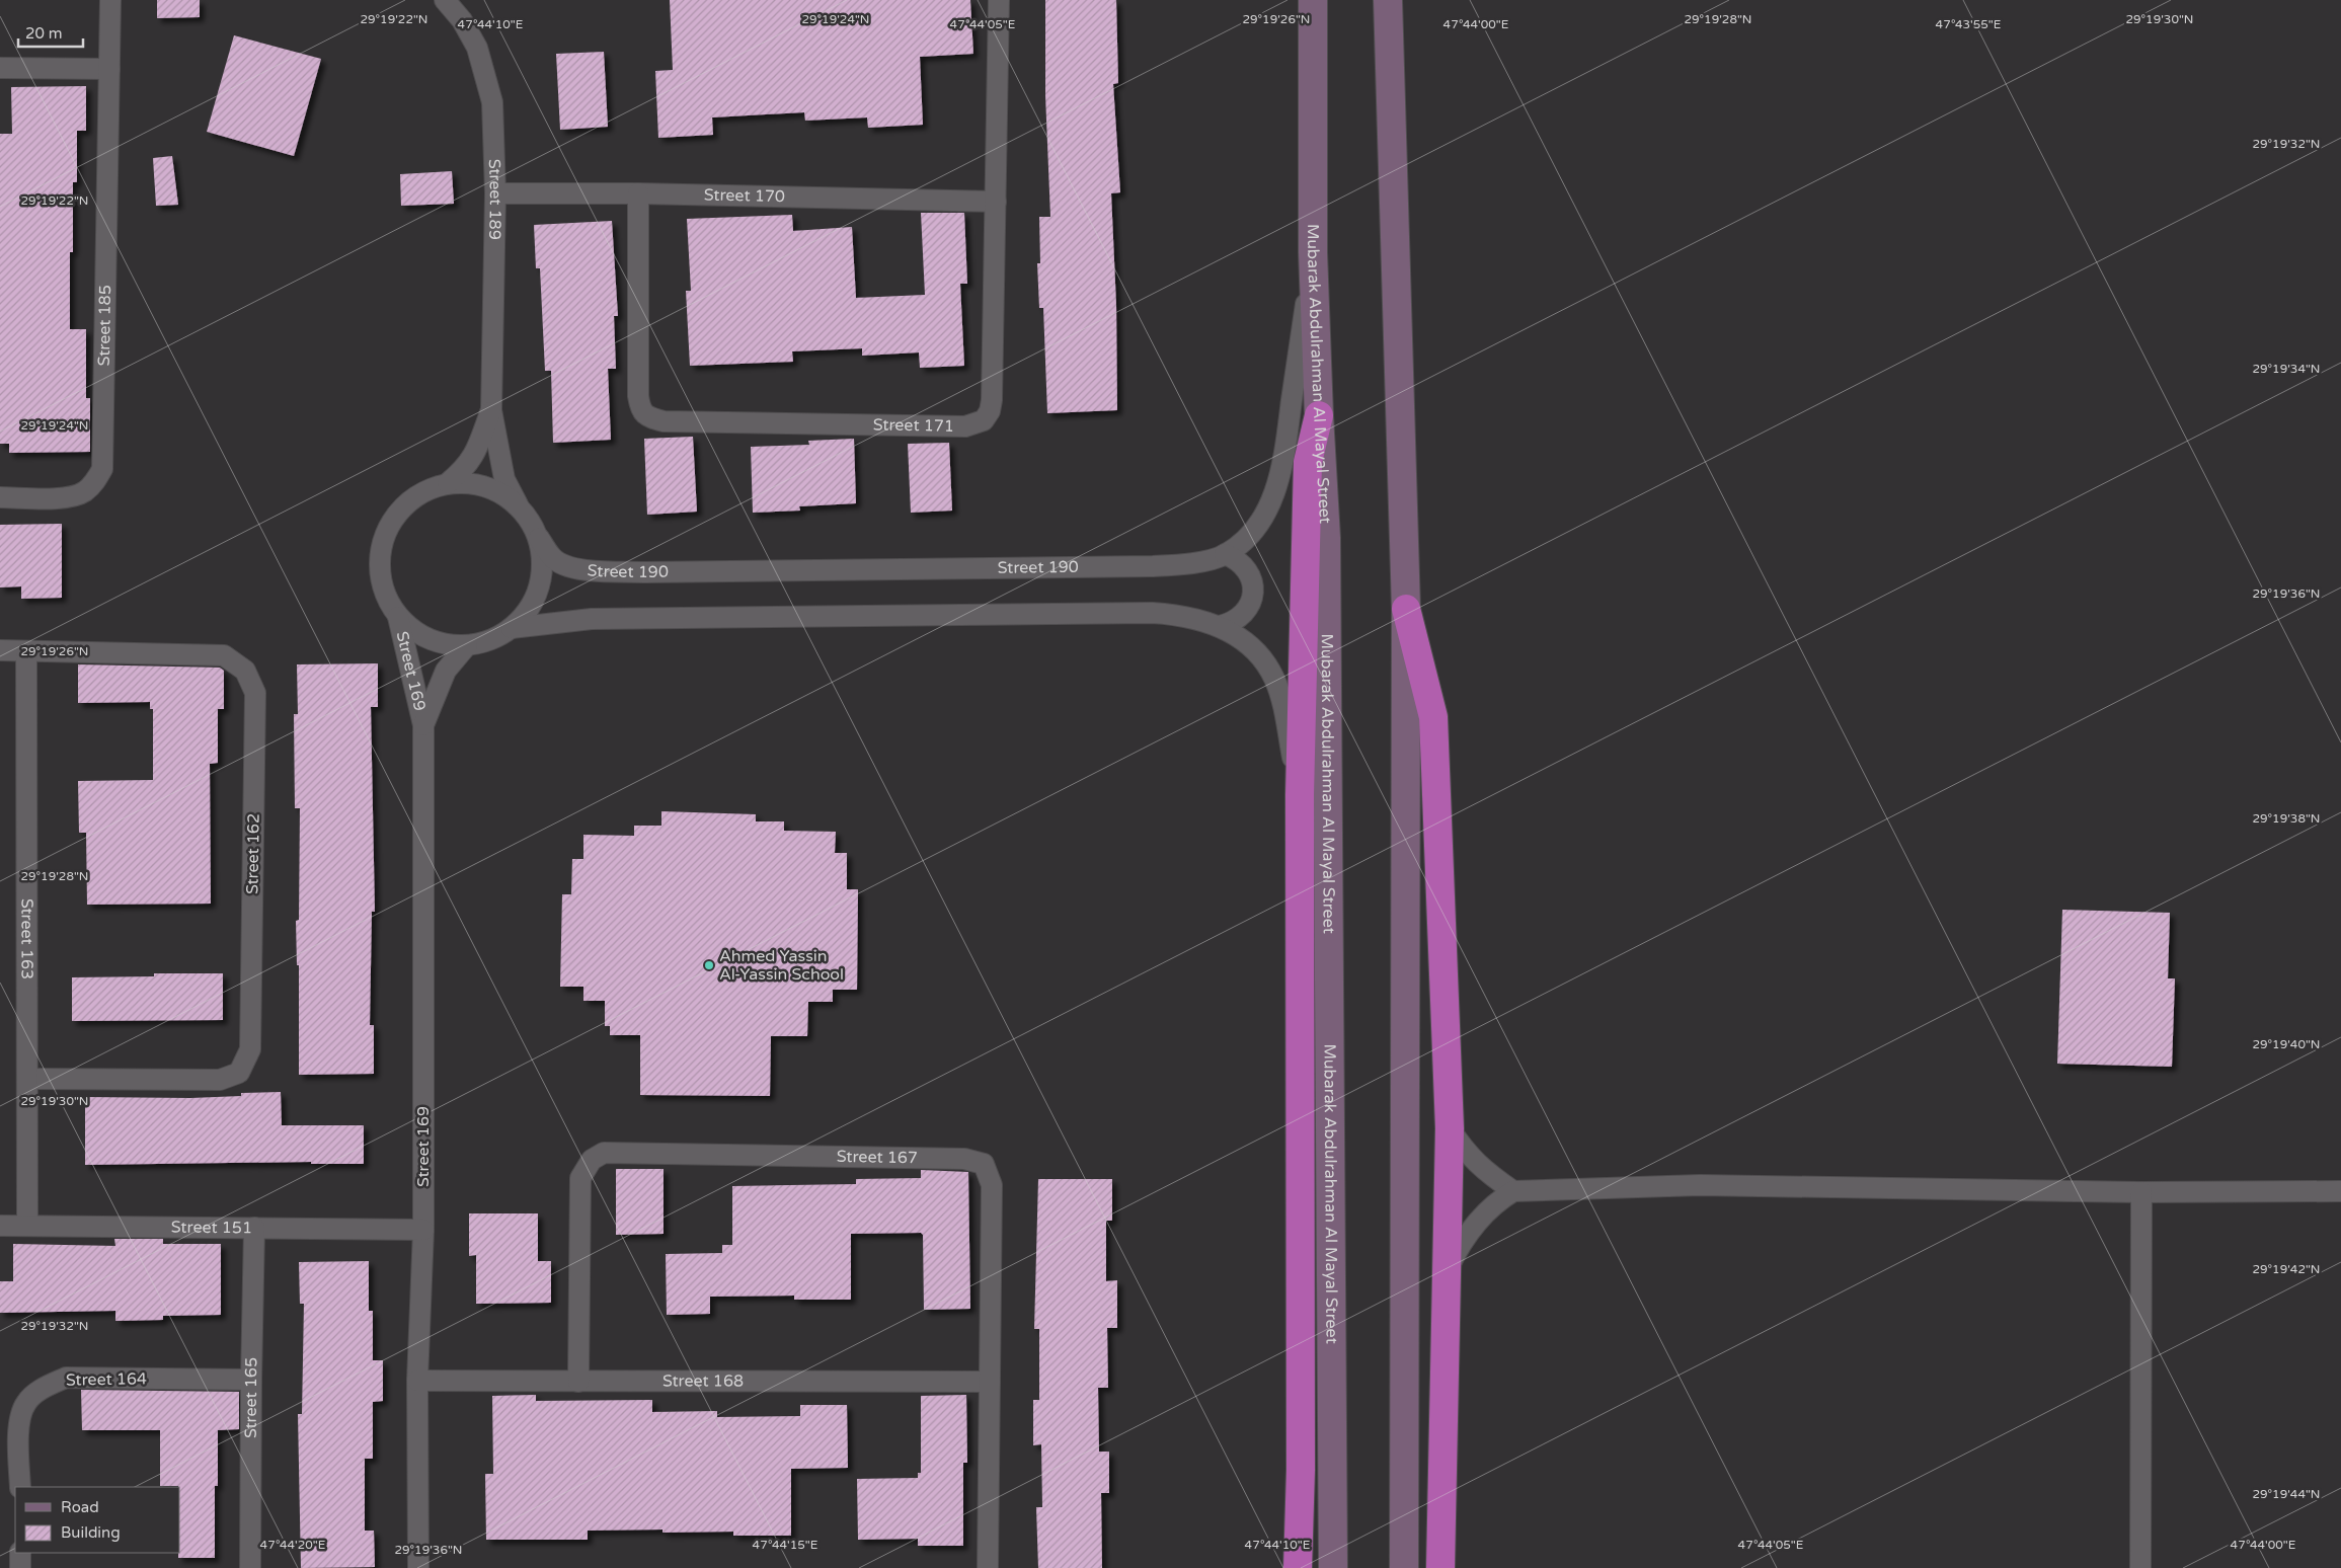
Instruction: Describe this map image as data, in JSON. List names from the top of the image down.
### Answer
{
  "streets": {
    "main road": ["Mubarak Abdulrahman Al Mayal Street"],
    "street": [
      "Street 170",
      "Street 189",
      "Street 185",
      "Street 171",
      "Street 190",
      "Street 169",
      "Street 162",
      "Street 163",
      "Street 167",
      "Street 151",
      "Street 164",
      "Street 168",
      "Street 165"
    ]
  },
  "crossings": [
    ["Street 170", "Street 189"],
    ["Street 170", "Street 171"],
    ["Street 189", "Street 190"],
    ["Street 189", "Street 169"],
    ["Mubarak Abdulrahman Al Mayal Street", "Street 190"],
    ["Street 190", "Street 169"],
    ["Street 169", "Street 151"],
    ["Street 169", "Street 168"],
    ["Street 162", "Street 163"],
    ["Street 163", "Street 151"],
    ["Street 167", "Street 168"],
    ["Street 151", "Street 165"],
    ["Street 164", "Street 165"]
  ],
  "places": ["Ahmed Yassin Al-Yassin School"],
  "legend": ["Road", "Building"],
  "scale_bar": "20 m",
  "coordinates": [
    "29°19'22\"N",
    "29°19'24\"N",
    "29°19'26\"N",
    "29°19'28\"N",
    "29°19'30\"N",
    "47°44'10\"E",
    "47°44'05\"E",
    "47°44'00\"E",
    "47°43'55\"E",
    "29°19'32\"N",
    "29°19'34\"N",
    "29°19'36\"N",
    "29°19'38\"N",
    "29°19'40\"N",
    "29°19'42\"N",
    "29°19'44\"N",
    "47°44'20\"E",
    "47°44'15\"E"
  ]
}
